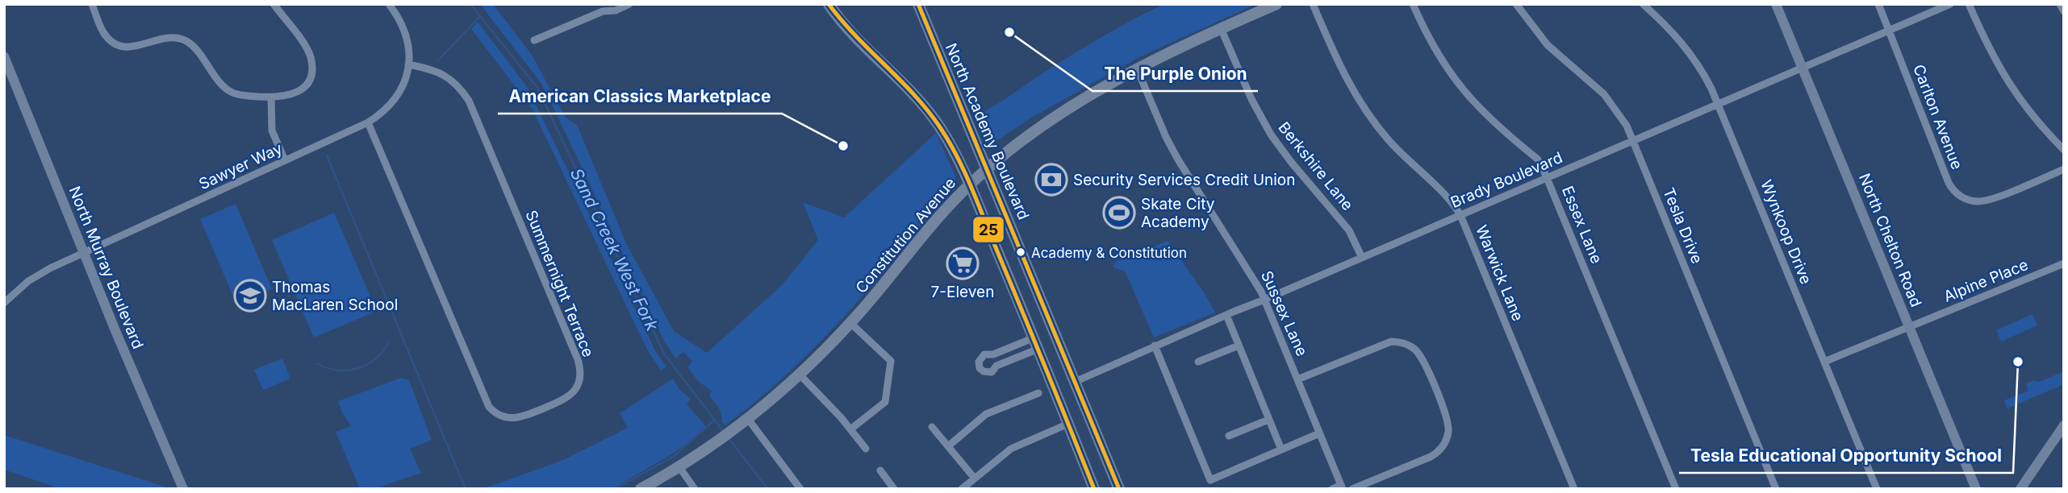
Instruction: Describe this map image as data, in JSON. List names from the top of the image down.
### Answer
{
  "streets": {
    "highway": ["North Academy Boulevard"],
    "main road": ["Constitution Avenue", "North Chelton Road", "North Murray Boulevard"],
    "street": [
      "Carlton Avenue",
      "Sawyer Way",
      "Berkshire Lane",
      "Brady Boulevard",
      "Essex Lane",
      "Tesla Drive",
      "Wynkoop Drive",
      "Warwick Lane",
      "Alpine Place",
      "Summernight Terrace",
      "Sussex Lane"
    ]
  },
  "crossings": [
    ["Carlton Avenue", "Brady Boulevard"],
    ["North Academy Boulevard", "Brady Boulevard"],
    ["North Academy Boulevard", "Constitution Avenue"],
    ["Sawyer Way", "North Murray Boulevard"],
    ["Sawyer Way", "Summernight Terrace"],
    ["Berkshire Lane", "Brady Boulevard"],
    ["Berkshire Lane", "Constitution Avenue"],
    ["Brady Boulevard", "Essex Lane"],
    ["Brady Boulevard", "Tesla Drive"],
    ["Brady Boulevard", "Wynkoop Drive"],
    ["Brady Boulevard", "North Chelton Road"],
    ["Brady Boulevard", "Warwick Lane"],
    ["Brady Boulevard", "Sussex Lane"],
    ["Wynkoop Drive", "Alpine Place"],
    ["Constitution Avenue", "Sussex Lane"],
    ["North Chelton Road", "Alpine Place"]
  ],
  "water": ["Sand Creek West Fork"],
  "places": {
    "other": [
      "The Purple Onion",
      "American Classics Marketplace",
      "Academy & Constitution",
      "Tesla Educational Opportunity School"
    ],
    "bank": ["Security Services Credit Union"],
    "sports": ["Skate City Academy"],
    "supermarket": ["7-Eleven"],
    "school or university": ["Thomas MacLaren School"]
  },
  "lines": ["transit line 25"]
}
